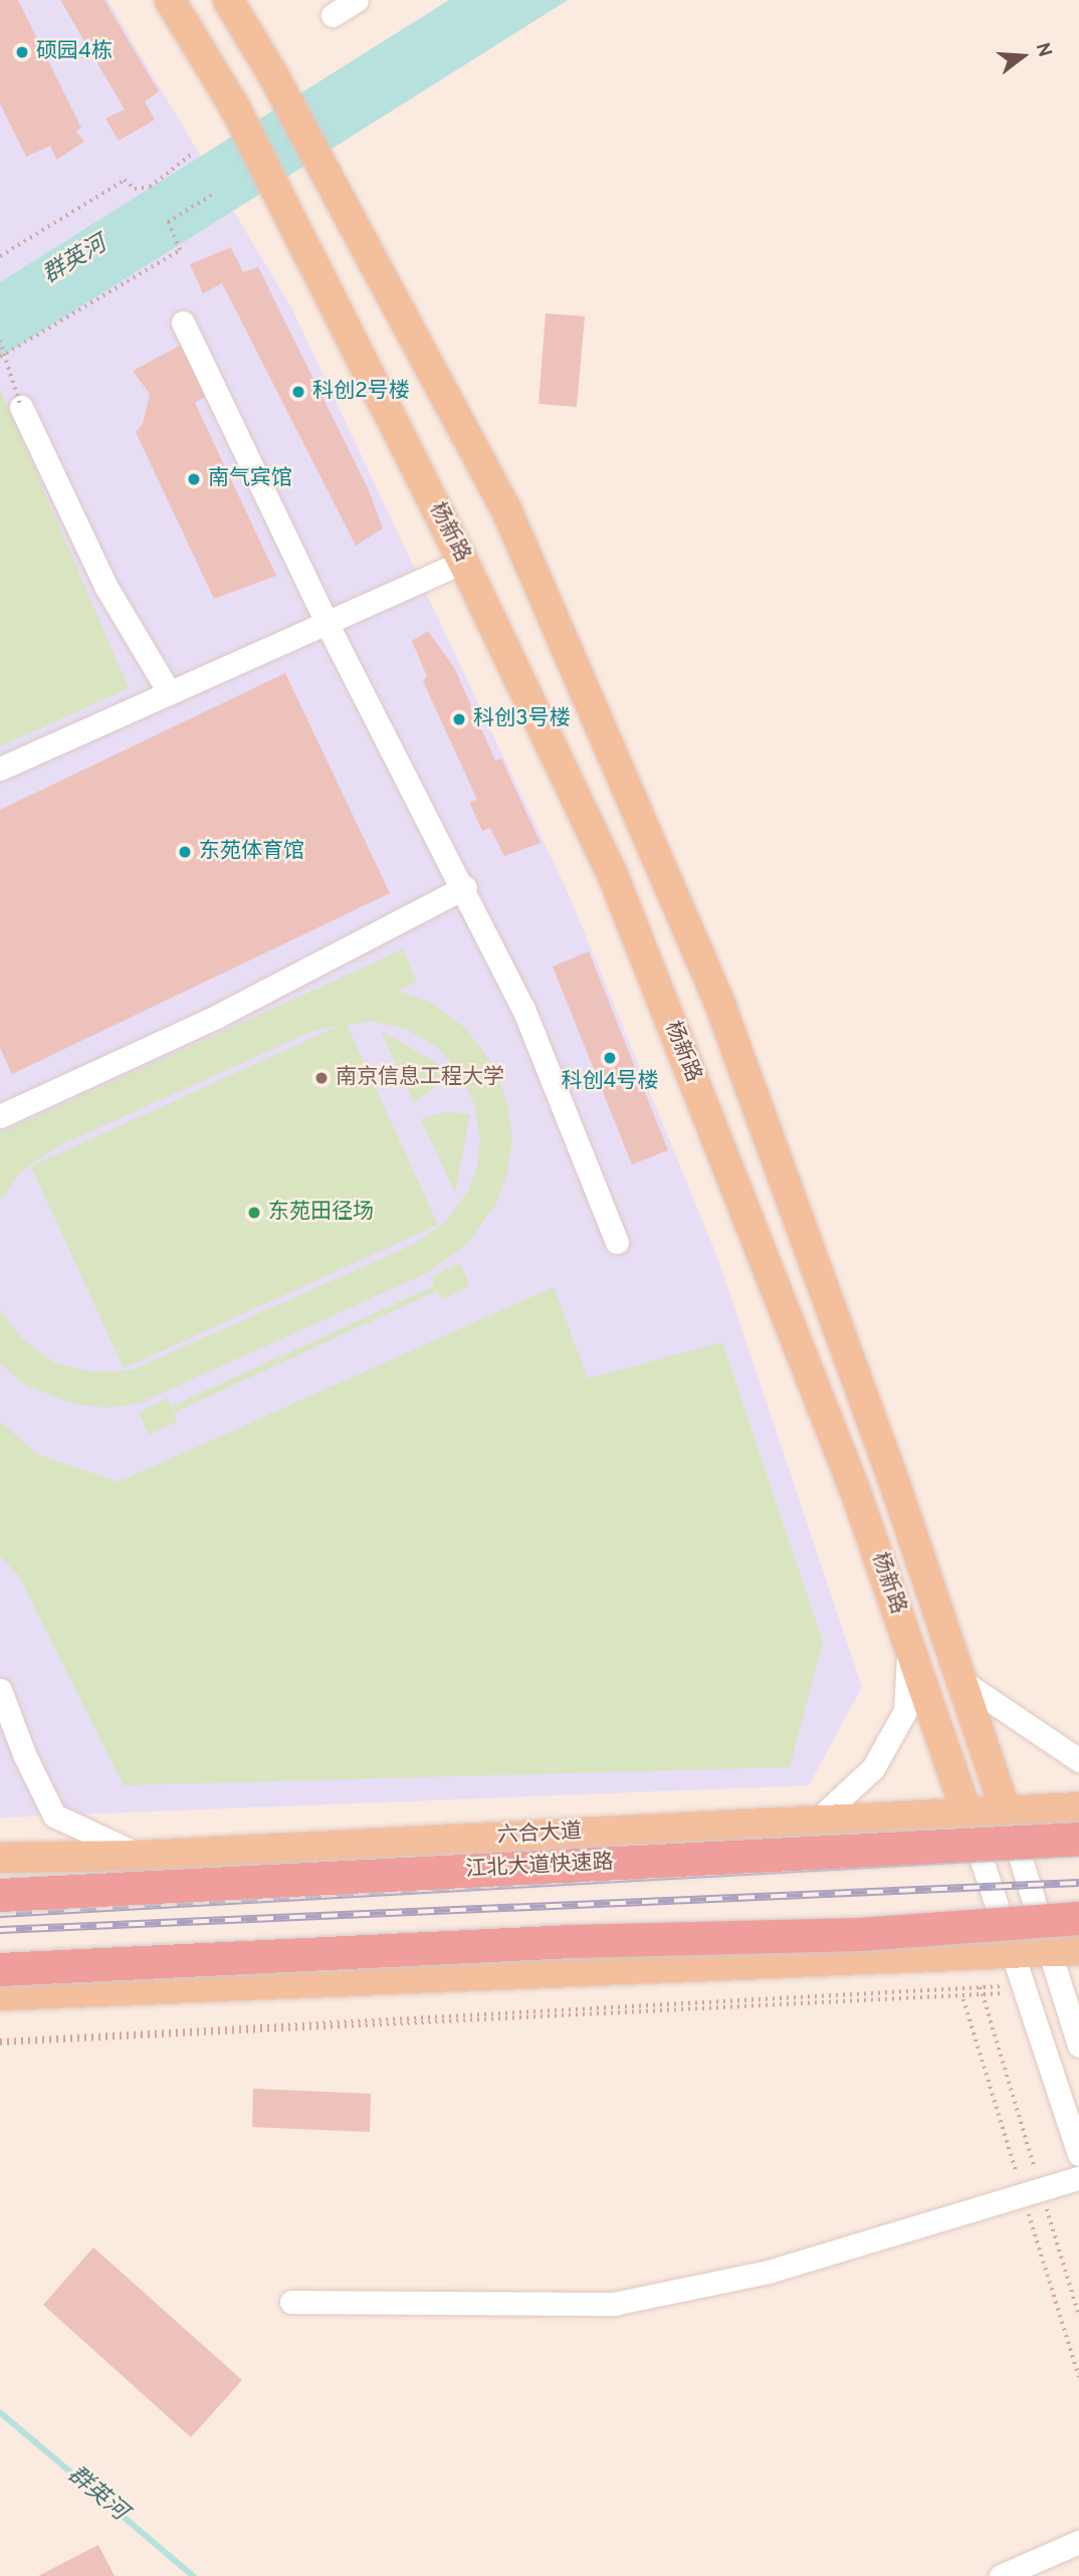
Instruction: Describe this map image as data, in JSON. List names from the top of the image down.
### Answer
{
  "streets": {
    "highway": ["江北大道快速路"],
    "main road": ["杨新路", "六合大道"]
  },
  "crossings": [
    ["杨新路", "六合大道"]
  ],
  "water": ["群英河"],
  "places": [
    "硕园4栋",
    "科创2号楼",
    "南气宾馆",
    "科创3号楼",
    "东苑体育馆",
    "科创4号楼",
    "南京信息工程大学",
    "东苑田径场"
  ],
  "north": "right"
}
